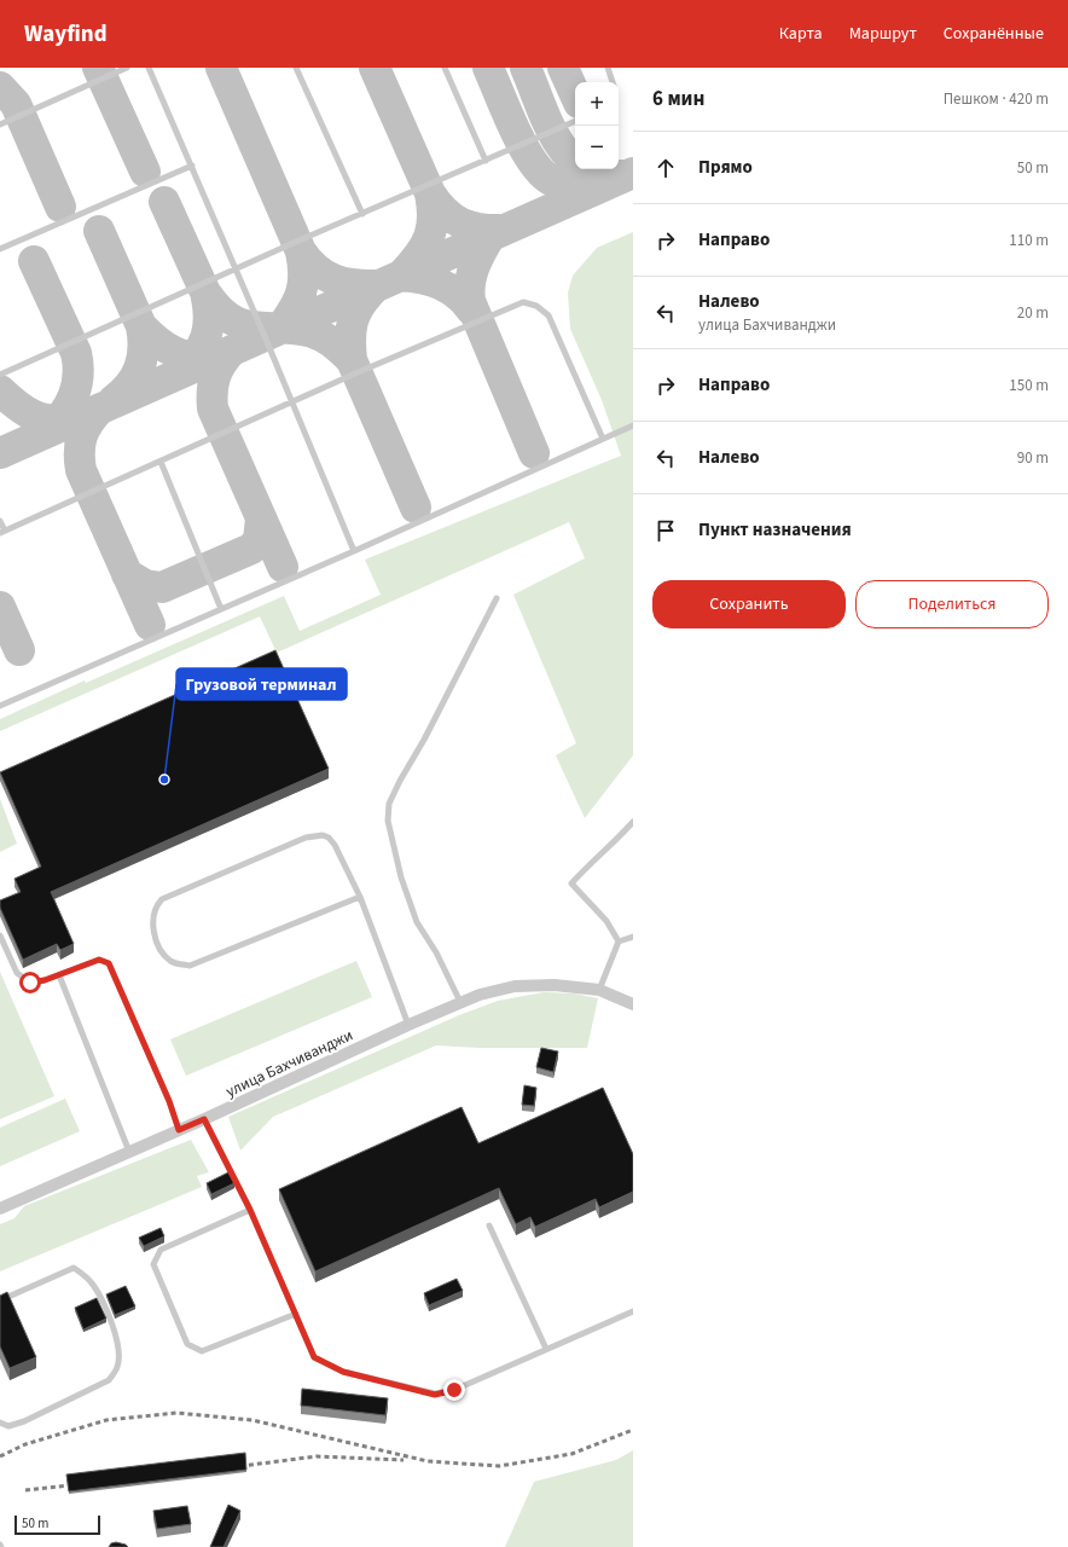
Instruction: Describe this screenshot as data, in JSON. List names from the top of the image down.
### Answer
{
  "streets": {
    "street": ["улица Бахчиванджи"]
  },
  "places": ["Грузовой терминал"],
  "scale_bar": "50 m",
  "page": {
    "header": "Wayfind",
    "nav": ["Карта", "Маршрут", "Сохранённые"],
    "heading": ["6 мин", "Пешком · 420 m"],
    "map_buttons": ["+", "−"],
    "list": [
      ["Прямо", "50 m"],
      ["Направо", "110 m"],
      ["Налево", "улица Бахчиванджи", "20 m"],
      ["Направо", "150 m"],
      ["Налево", "90 m"],
      "Пункт назначения"
    ],
    "buttons": ["Сохранить", "Поделиться"],
    "scale": "50 m"
  }
}
